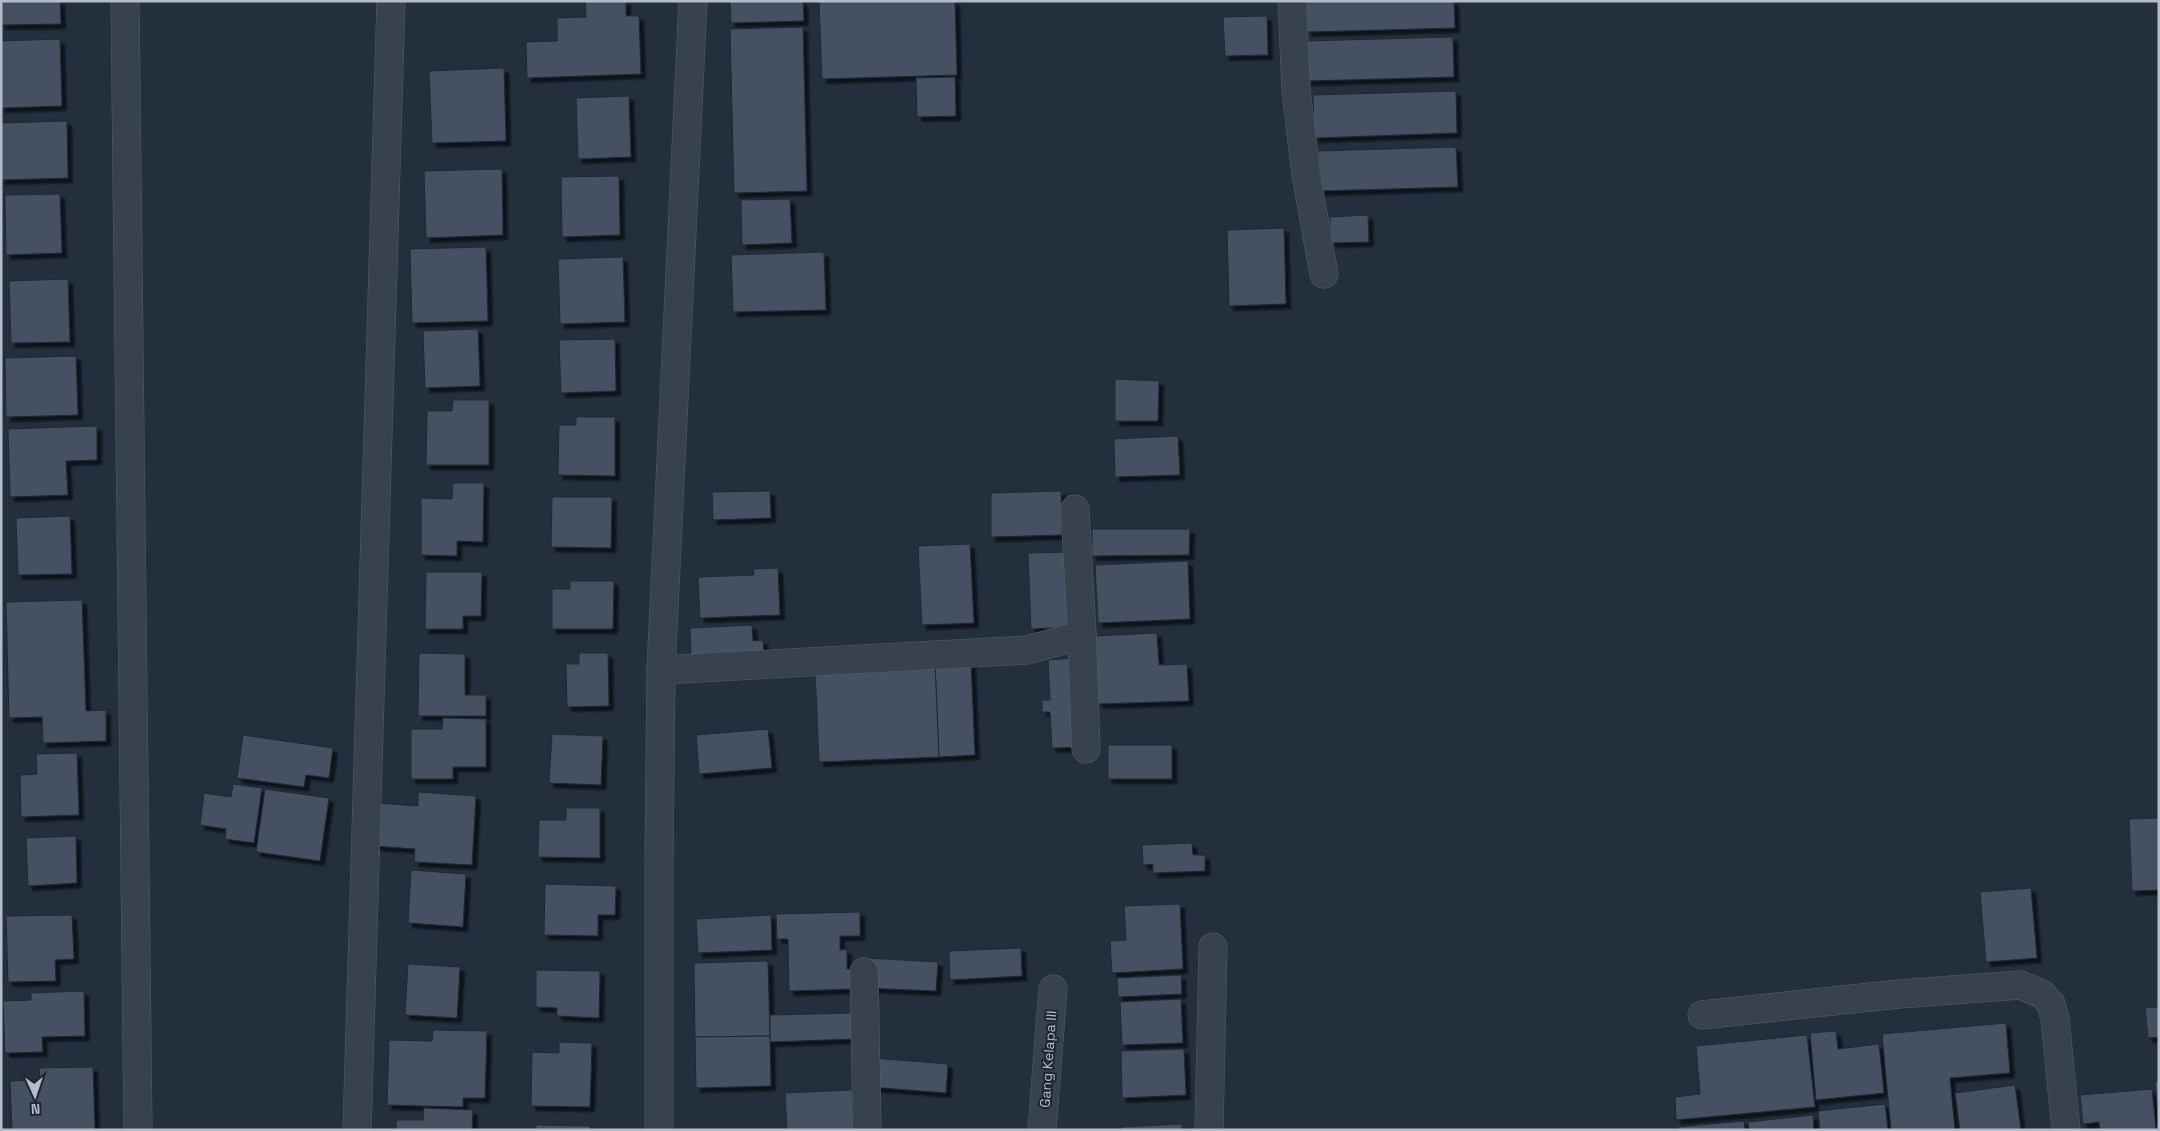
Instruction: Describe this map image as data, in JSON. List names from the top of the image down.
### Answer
{
  "streets": {
    "street": ["Gang Kelapa III"]
  },
  "north": "bottom"
}
